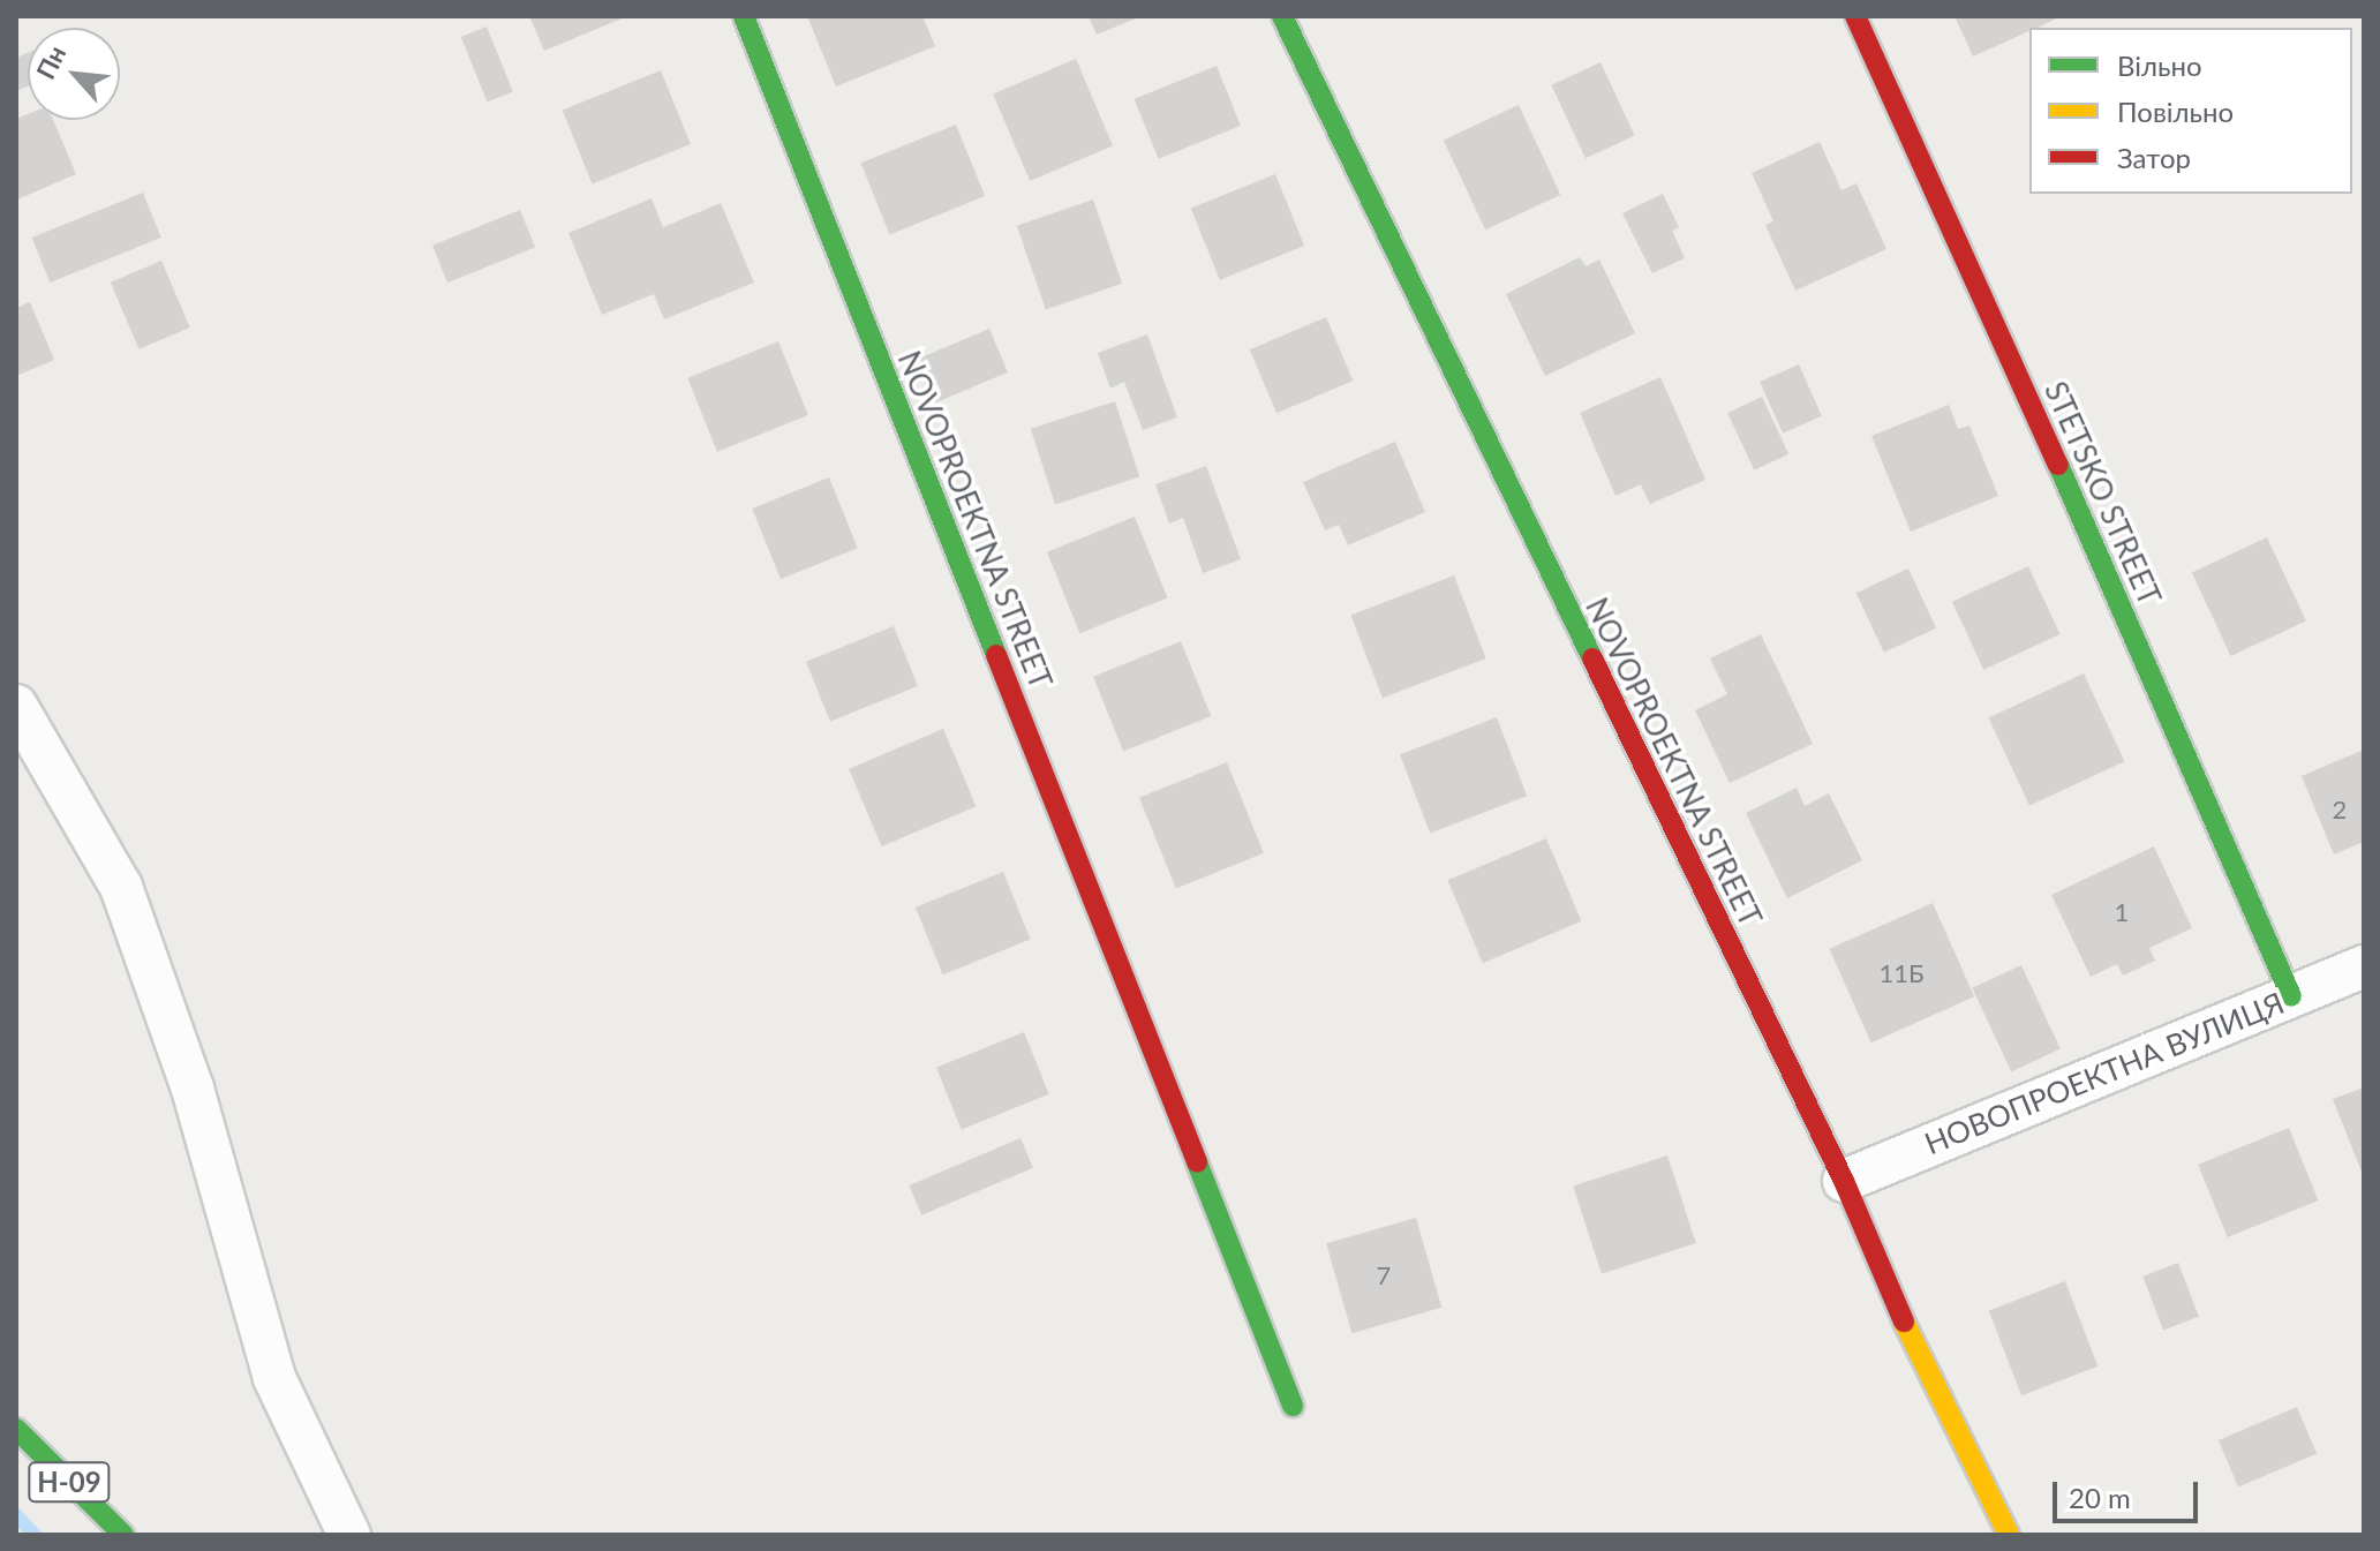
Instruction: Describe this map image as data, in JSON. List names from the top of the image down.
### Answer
{
  "streets": {
    "street": [
      "STETSKO STREET",
      "NOVOPROEKTNA STREET",
      "НОВОПРОЕКТНА ВУЛИЦЯ",
      "Н-09"
    ]
  },
  "crossings": [
    ["STETSKO STREET", "НОВОПРОЕКТНА ВУЛИЦЯ"],
    ["NOVOPROEKTNA STREET", "НОВОПРОЕКТНА ВУЛИЦЯ"]
  ],
  "house_numbers": [
    "2",
    "1",
    "11Б",
    "7"
  ],
  "legend": ["Вільно", "Повільно", "Затор"],
  "scale_bar": "20 m",
  "north": "top left"
}
